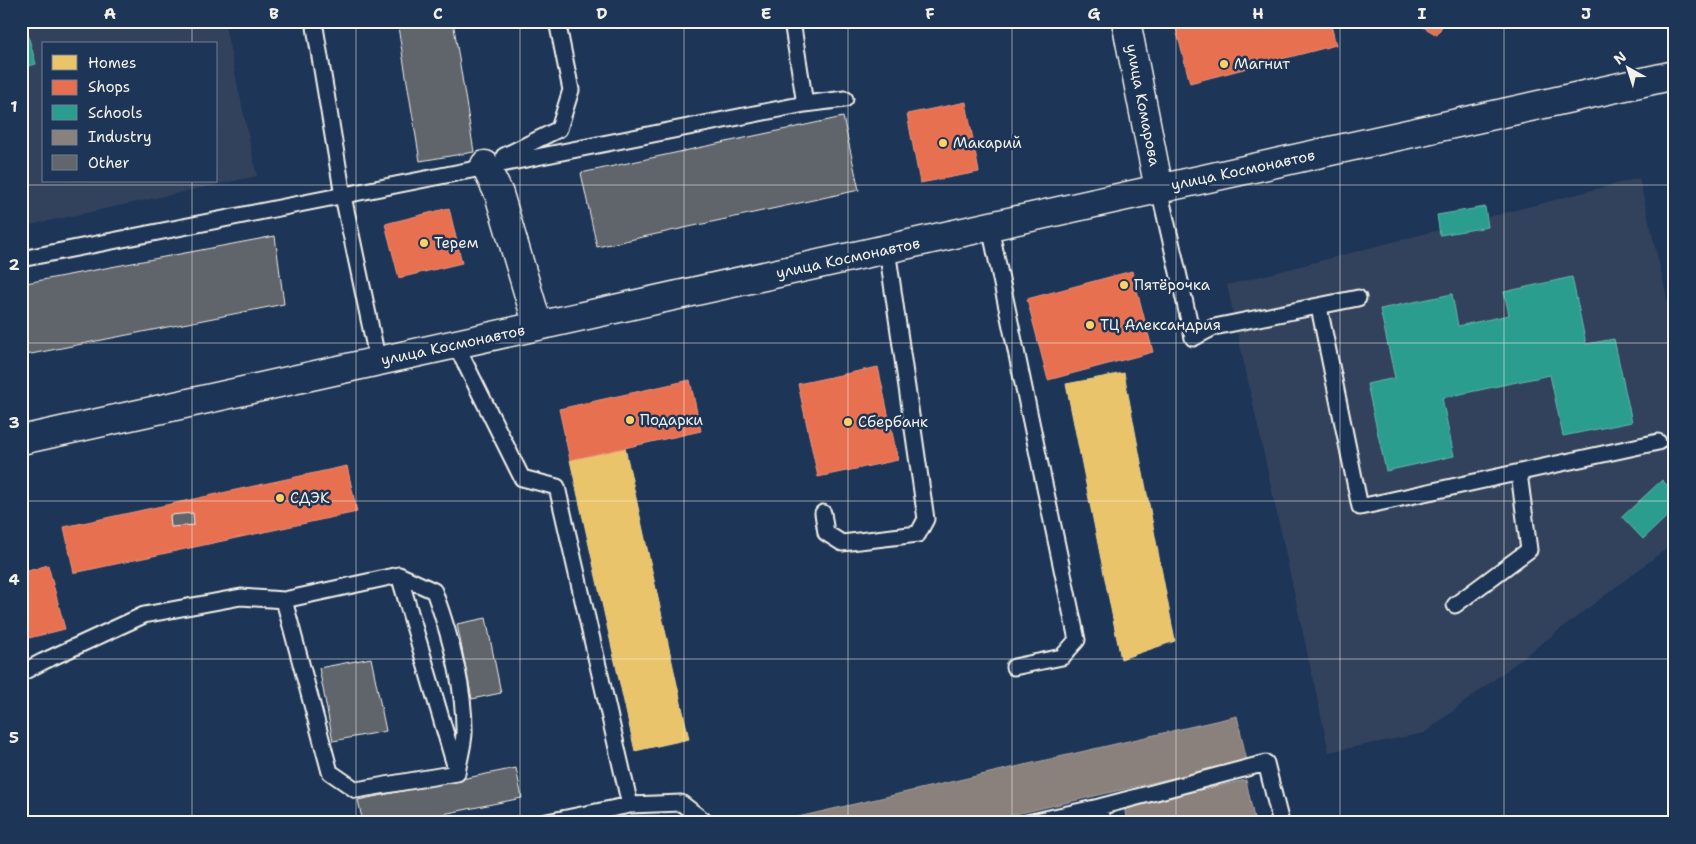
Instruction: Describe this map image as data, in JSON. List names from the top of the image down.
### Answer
{
  "streets": {
    "street": ["улица Комарова", "улица Космонавтов"]
  },
  "crossings": [
    ["улица Комарова", "улица Космонавтов"]
  ],
  "places": [
    "Магнит",
    "Макарий",
    "Терем",
    "Пятёрочка",
    "ТЦ Александрия",
    "Подарки",
    "Сбербанк",
    "СДЭК"
  ],
  "legend": [
    "Homes",
    "Shops",
    "Schools",
    "Industry",
    "Other"
  ],
  "north": "top left",
  "grid": {
    "columns": [
      "A",
      "B",
      "C",
      "D",
      "E",
      "F",
      "G",
      "H",
      "I",
      "J"
    ],
    "rows": [
      "1",
      "2",
      "3",
      "4",
      "5"
    ]
  }
}
